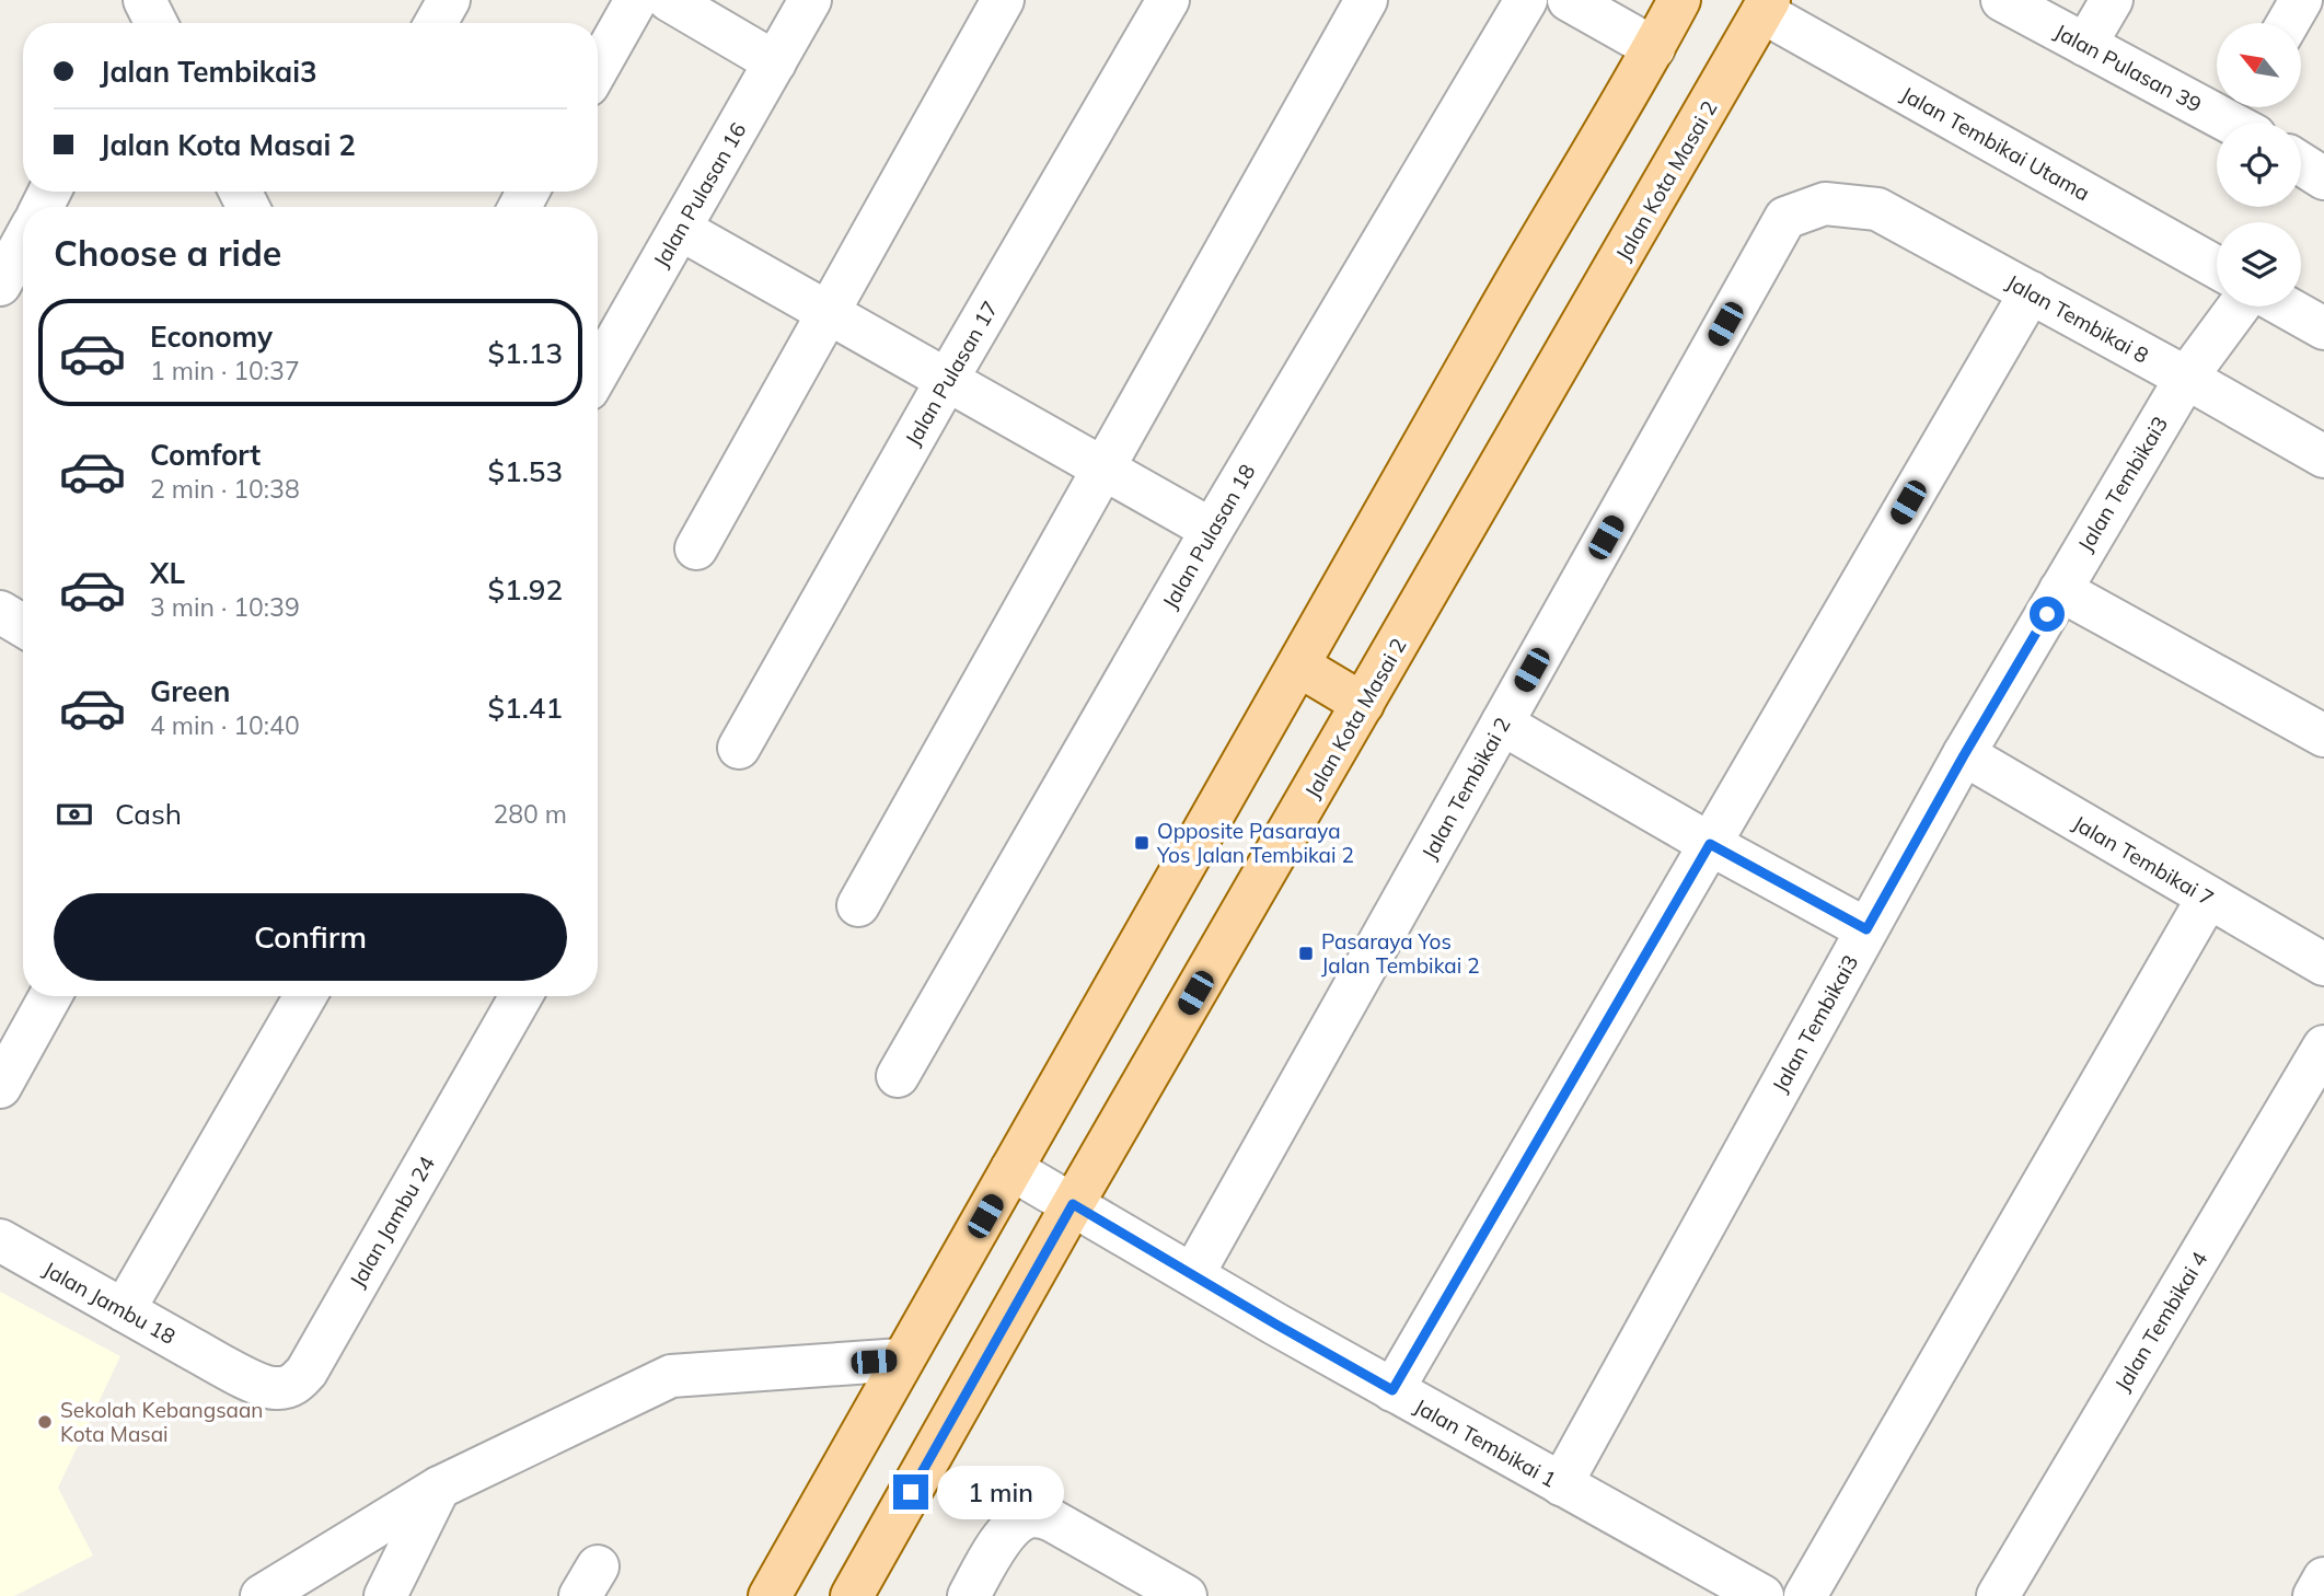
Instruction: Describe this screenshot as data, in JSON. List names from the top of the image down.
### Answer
{
  "streets": {
    "main road": ["Jalan Kota Masai 2"],
    "street": [
      "Jalan Pulasan 39",
      "Jalan Tembikai Utama",
      "Jalan Pulasan 16",
      "Jalan Tembikai 8",
      "Jalan Pulasan 17",
      "Jalan Tembikai3",
      "Jalan Pulasan 18",
      "Jalan Tembikai 2",
      "Jalan Tembikai 7",
      "Jalan Jambu 24",
      "Jalan Jambu 18",
      "Jalan Tembikai 4",
      "Jalan Tembikai 1"
    ]
  },
  "crossings": [
    ["Jalan Tembikai Utama", "Jalan Kota Masai 2"],
    ["Jalan Kota Masai 2", "Jalan Tembikai 1"],
    ["Jalan Tembikai 8", "Jalan Tembikai3"],
    ["Jalan Tembikai 8", "Jalan Tembikai 2"],
    ["Jalan Tembikai3", "Jalan Tembikai 7"],
    ["Jalan Tembikai3", "Jalan Tembikai 1"],
    ["Jalan Tembikai 2", "Jalan Tembikai 1"],
    ["Jalan Jambu 24", "Jalan Jambu 18"]
  ],
  "places": {
    "transit": ["Opposite Pasaraya Yos Jalan Tembikai 2", "Pasaraya Yos Jalan Tembikai 2"],
    "other": ["Sekolah Kebangsaan Kota Masai"]
  },
  "north": "top left",
  "page": {
    "banner": ["Jalan Tembikai3", "Jalan Kota Masai 2"],
    "heading": "Choose a ride",
    "list": [
      {
        "name": "Economy",
        "note": "1 min · 10:37",
        "value": "$1.13"
      },
      {
        "name": "Comfort",
        "note": "2 min · 10:38",
        "value": "$1.53"
      },
      {
        "name": "XL",
        "note": "3 min · 10:39",
        "value": "$1.92"
      },
      {
        "name": "Green",
        "note": "4 min · 10:40",
        "value": "$1.41"
      }
    ],
    "pay": ["Cash", "280 m"],
    "buttons": "Confirm",
    "bubble": "1 min"
  }
}
